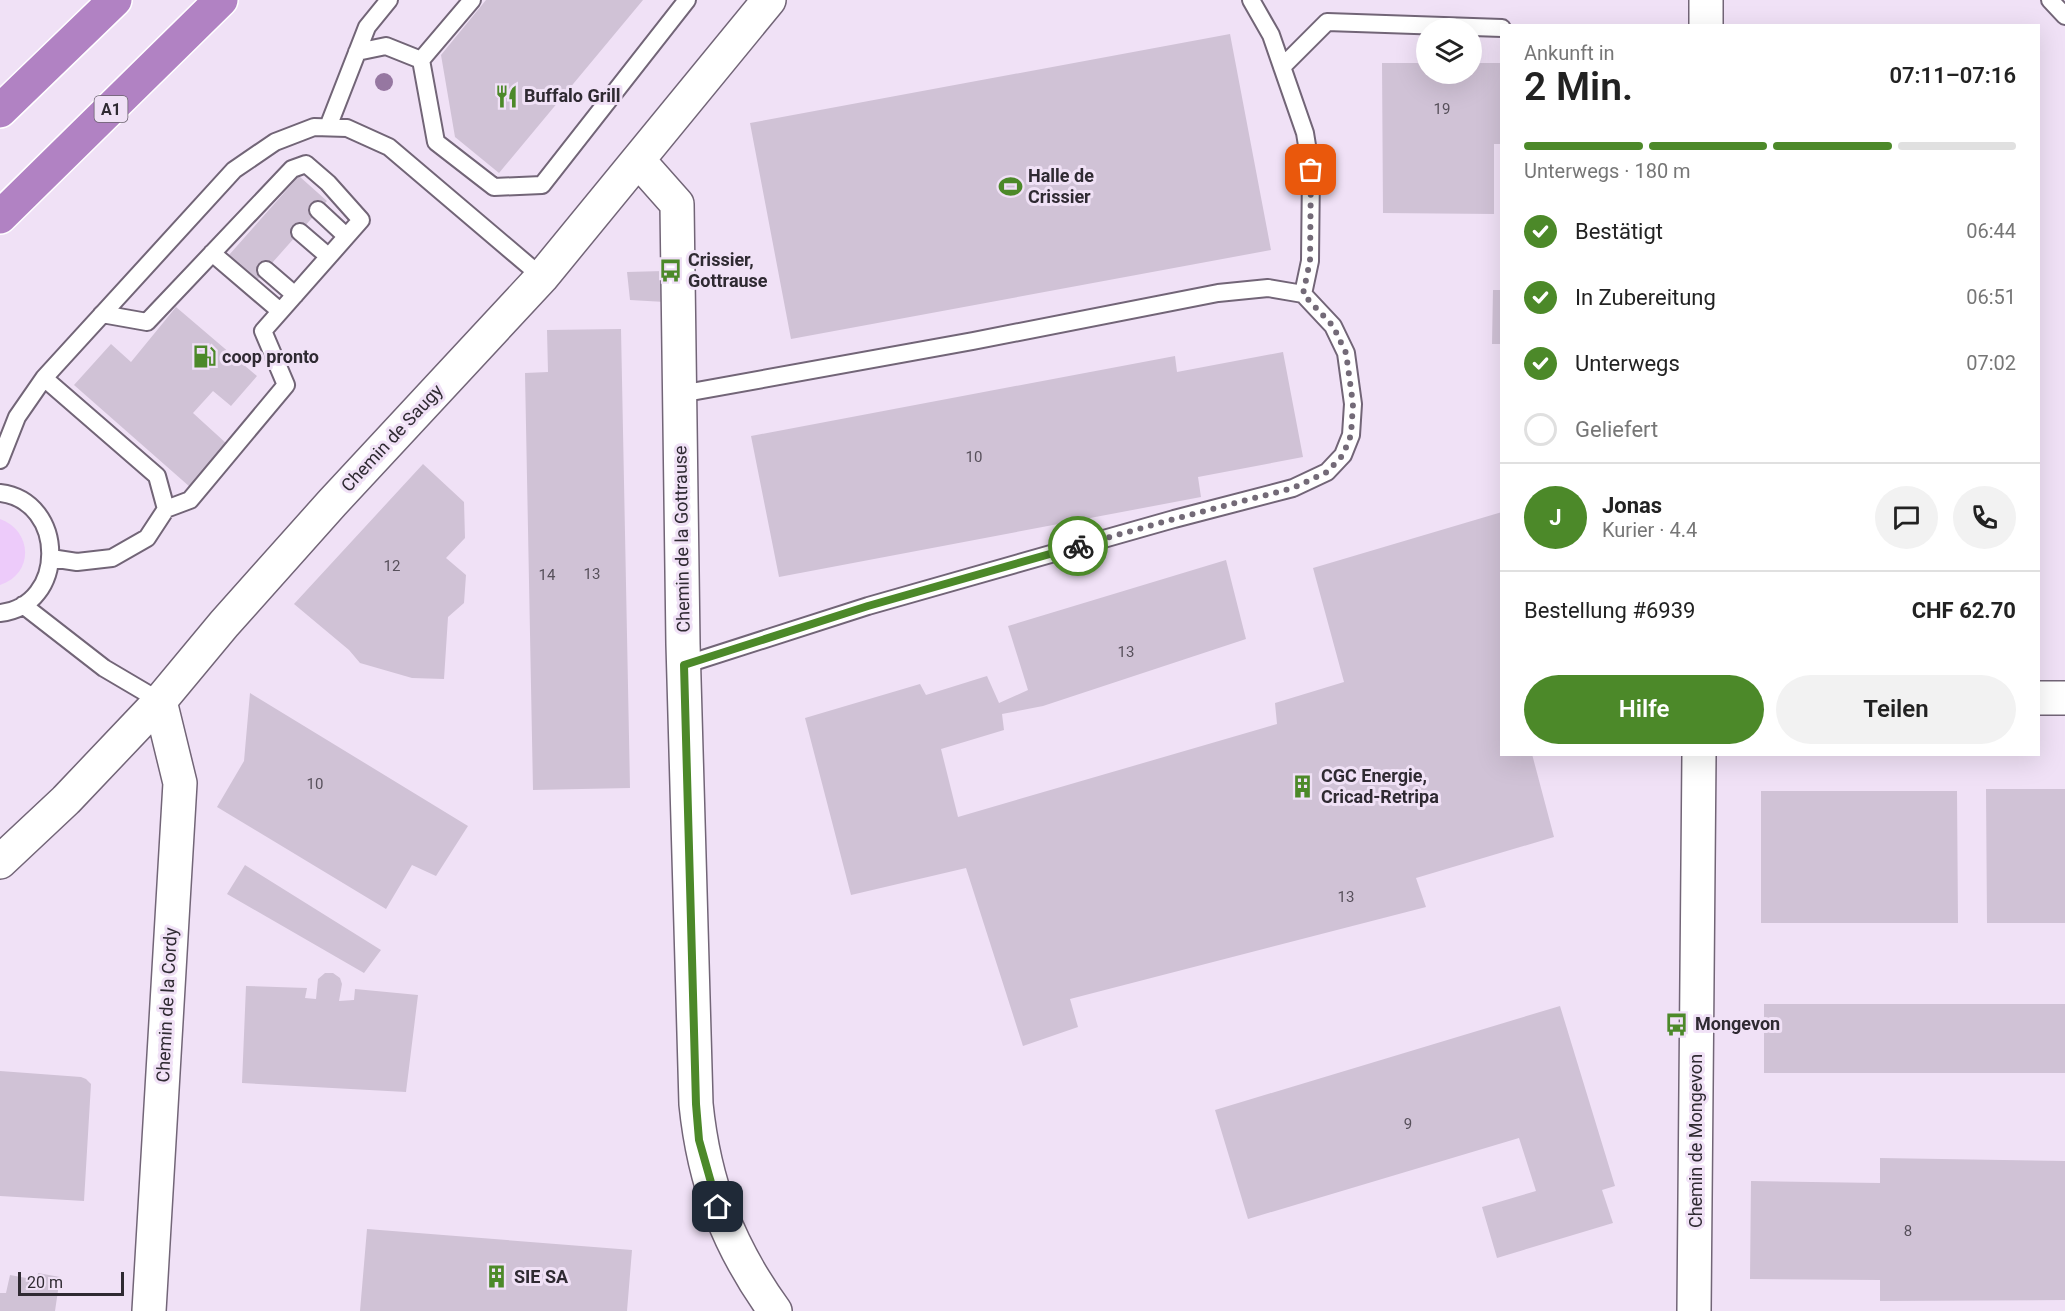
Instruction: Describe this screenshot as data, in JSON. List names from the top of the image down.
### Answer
{
  "streets": {
    "highway": ["A1"],
    "street": [
      "Chemin de Saugy",
      "Chemin de la Gottrause",
      "Chemin de la Cordy",
      "Chemin de Mongevon"
    ]
  },
  "crossings": [
    ["Chemin de Saugy", "Chemin de la Gottrause"],
    ["Chemin de Saugy", "Chemin de la Cordy"]
  ],
  "places": {
    "restaurant": ["Buffalo Grill"],
    "sports": ["Halle de Crissier"],
    "bus stop": ["Crissier, Gottrause", "Mongevon"],
    "fuel station": ["coop pronto"],
    "building": ["CGC Energie, Cricad-Retripa", "SIE SA"]
  },
  "house_numbers": [
    "19",
    "10",
    "12",
    "13",
    "14",
    "13",
    "10",
    "13",
    "9",
    "8"
  ],
  "scale_bar": "20 m",
  "page": {
    "heading": ["2 Min.", "Ankunft in", "07:11–07:16"],
    "panel": [
      "Jonas",
      "Kurier · 4.4",
      "Bestellung #6939",
      "CHF 62.70"
    ],
    "bar": "Unterwegs · 180 m",
    "list": [
      ["Bestätigt", "06:44"],
      ["In Zubereitung", "06:51"],
      ["Unterwegs", "07:02"],
      "Geliefert"
    ],
    "round": "J",
    "buttons": ["Hilfe", "Teilen"],
    "scale": "20 m"
  }
}
